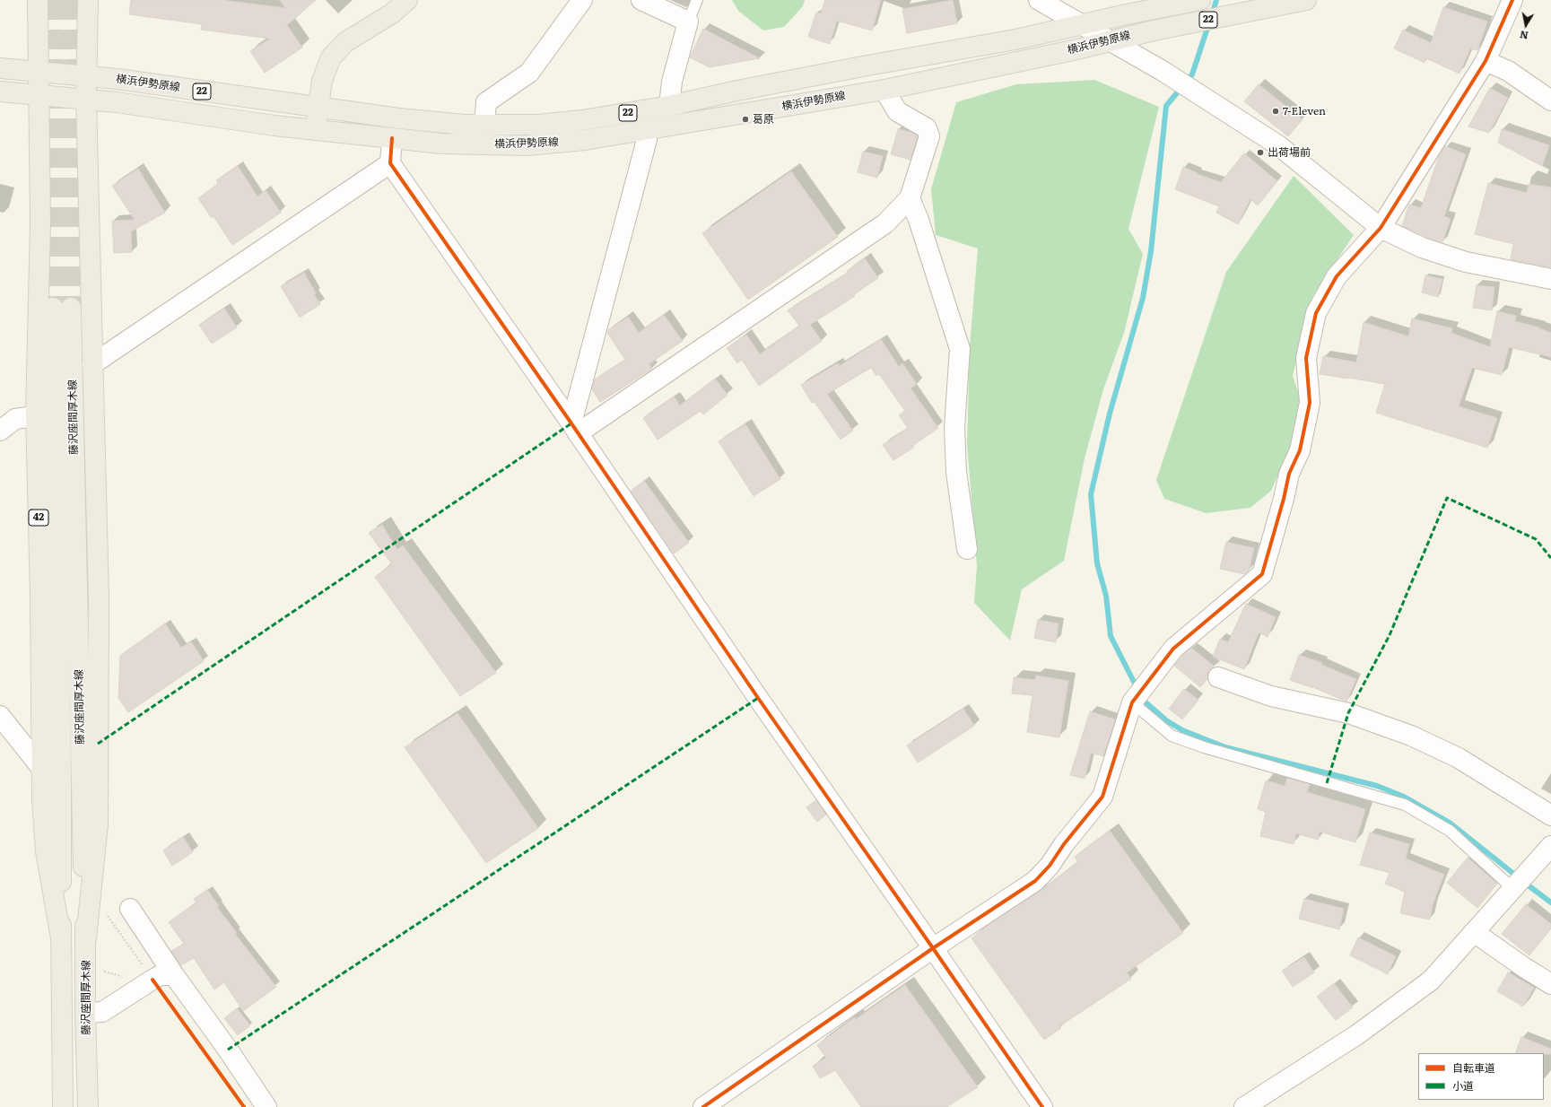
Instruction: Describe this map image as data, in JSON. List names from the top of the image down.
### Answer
{
  "streets": {
    "main road": [
      "22",
      "横浜伊勢原線",
      "藤沢座間厚木線",
      "42"
    ]
  },
  "crossings": [
    ["横浜伊勢原線", "42"],
    ["藤沢座間厚木線", "42"]
  ],
  "places": ["7-Eleven", "葛原", "出荷場前"],
  "legend": ["自転車道", "小道"],
  "north": "bottom"
}
